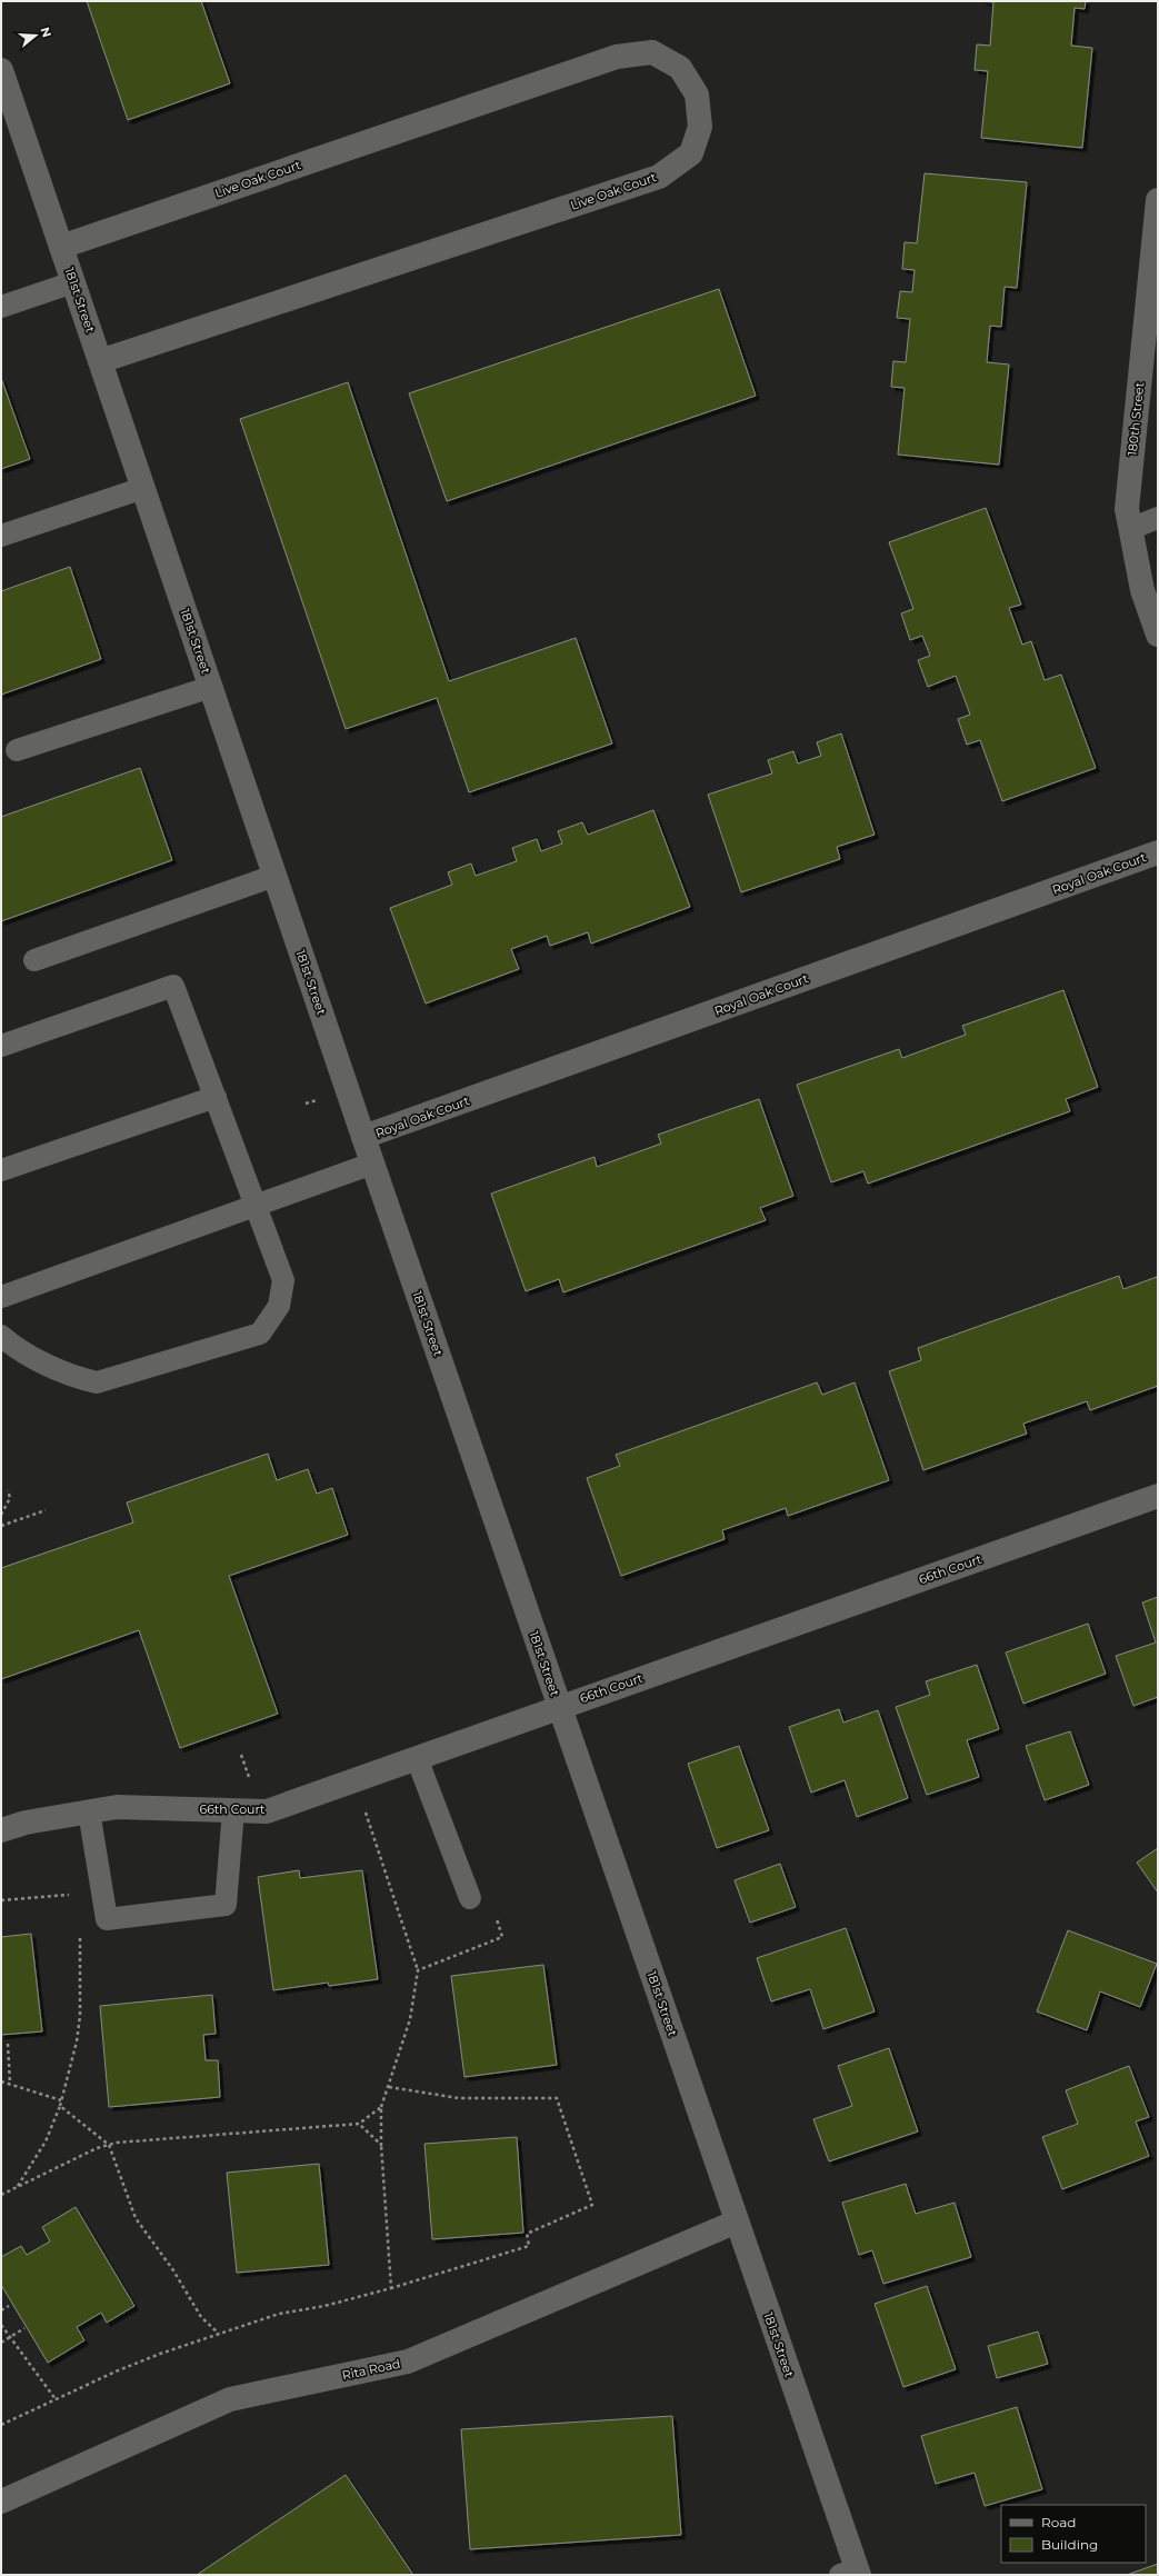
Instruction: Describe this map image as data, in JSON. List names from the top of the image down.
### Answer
{
  "streets": {
    "street": [
      "Live Oak Court",
      "181st Street",
      "180th Street",
      "Royal Oak Court",
      "66th Court",
      "Rita Road"
    ]
  },
  "crossings": [
    ["Live Oak Court", "181st Street"],
    ["181st Street", "Royal Oak Court"],
    ["181st Street", "66th Court"],
    ["181st Street", "Rita Road"]
  ],
  "legend": ["Road", "Building"],
  "north": "right"
}
